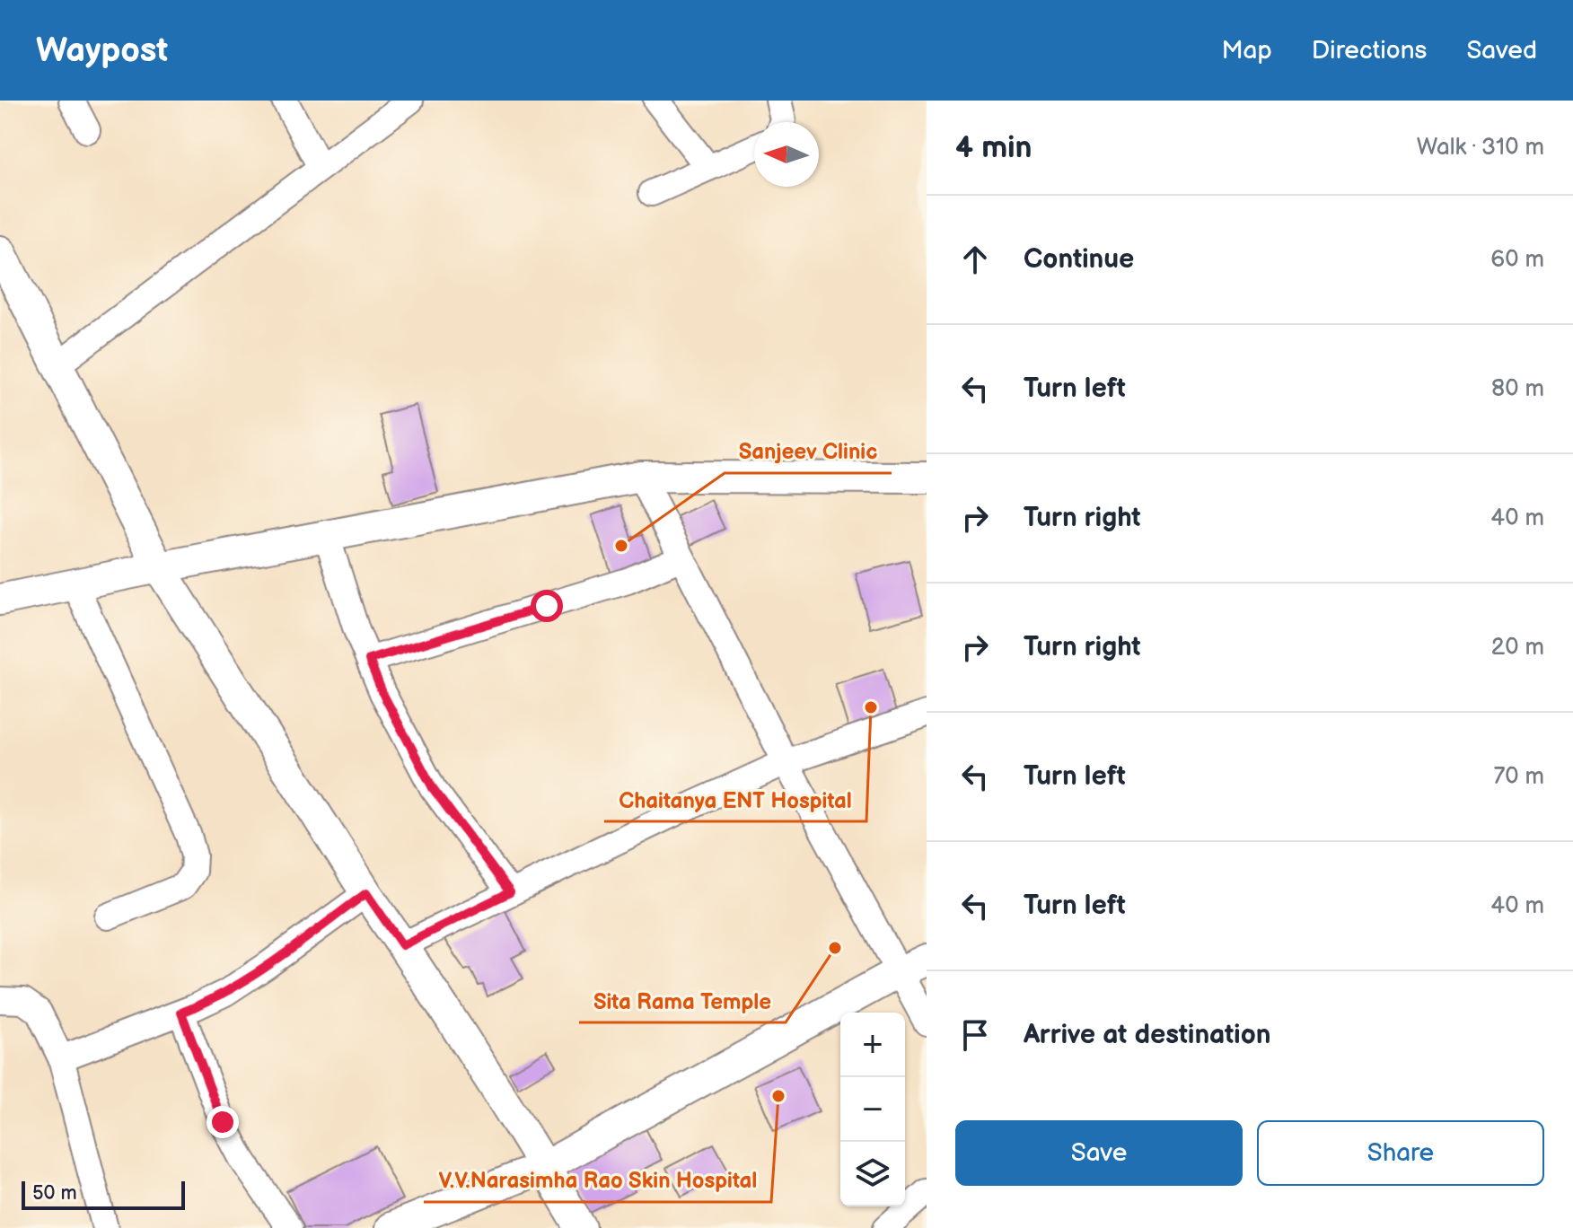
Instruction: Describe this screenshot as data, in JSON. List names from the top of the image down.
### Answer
{
  "places": [
    "Sanjeev Clinic",
    "Chaitanya ENT Hospital",
    "Sita Rama Temple",
    "V.V.Narasimha Rao Skin Hospital"
  ],
  "scale_bar": "50 m",
  "north": "left",
  "page": {
    "header": "Waypost",
    "nav": ["Map", "Directions", "Saved"],
    "heading": ["4 min", "Walk · 310 m"],
    "list": [
      ["Continue", "60 m"],
      ["Turn left", "80 m"],
      ["Turn right", "40 m"],
      ["Turn right", "20 m"],
      ["Turn left", "70 m"],
      ["Turn left", "40 m"],
      "Arrive at destination"
    ],
    "map_buttons": ["+", "−"],
    "buttons": ["Save", "Share"],
    "scale": "50 m"
  }
}
